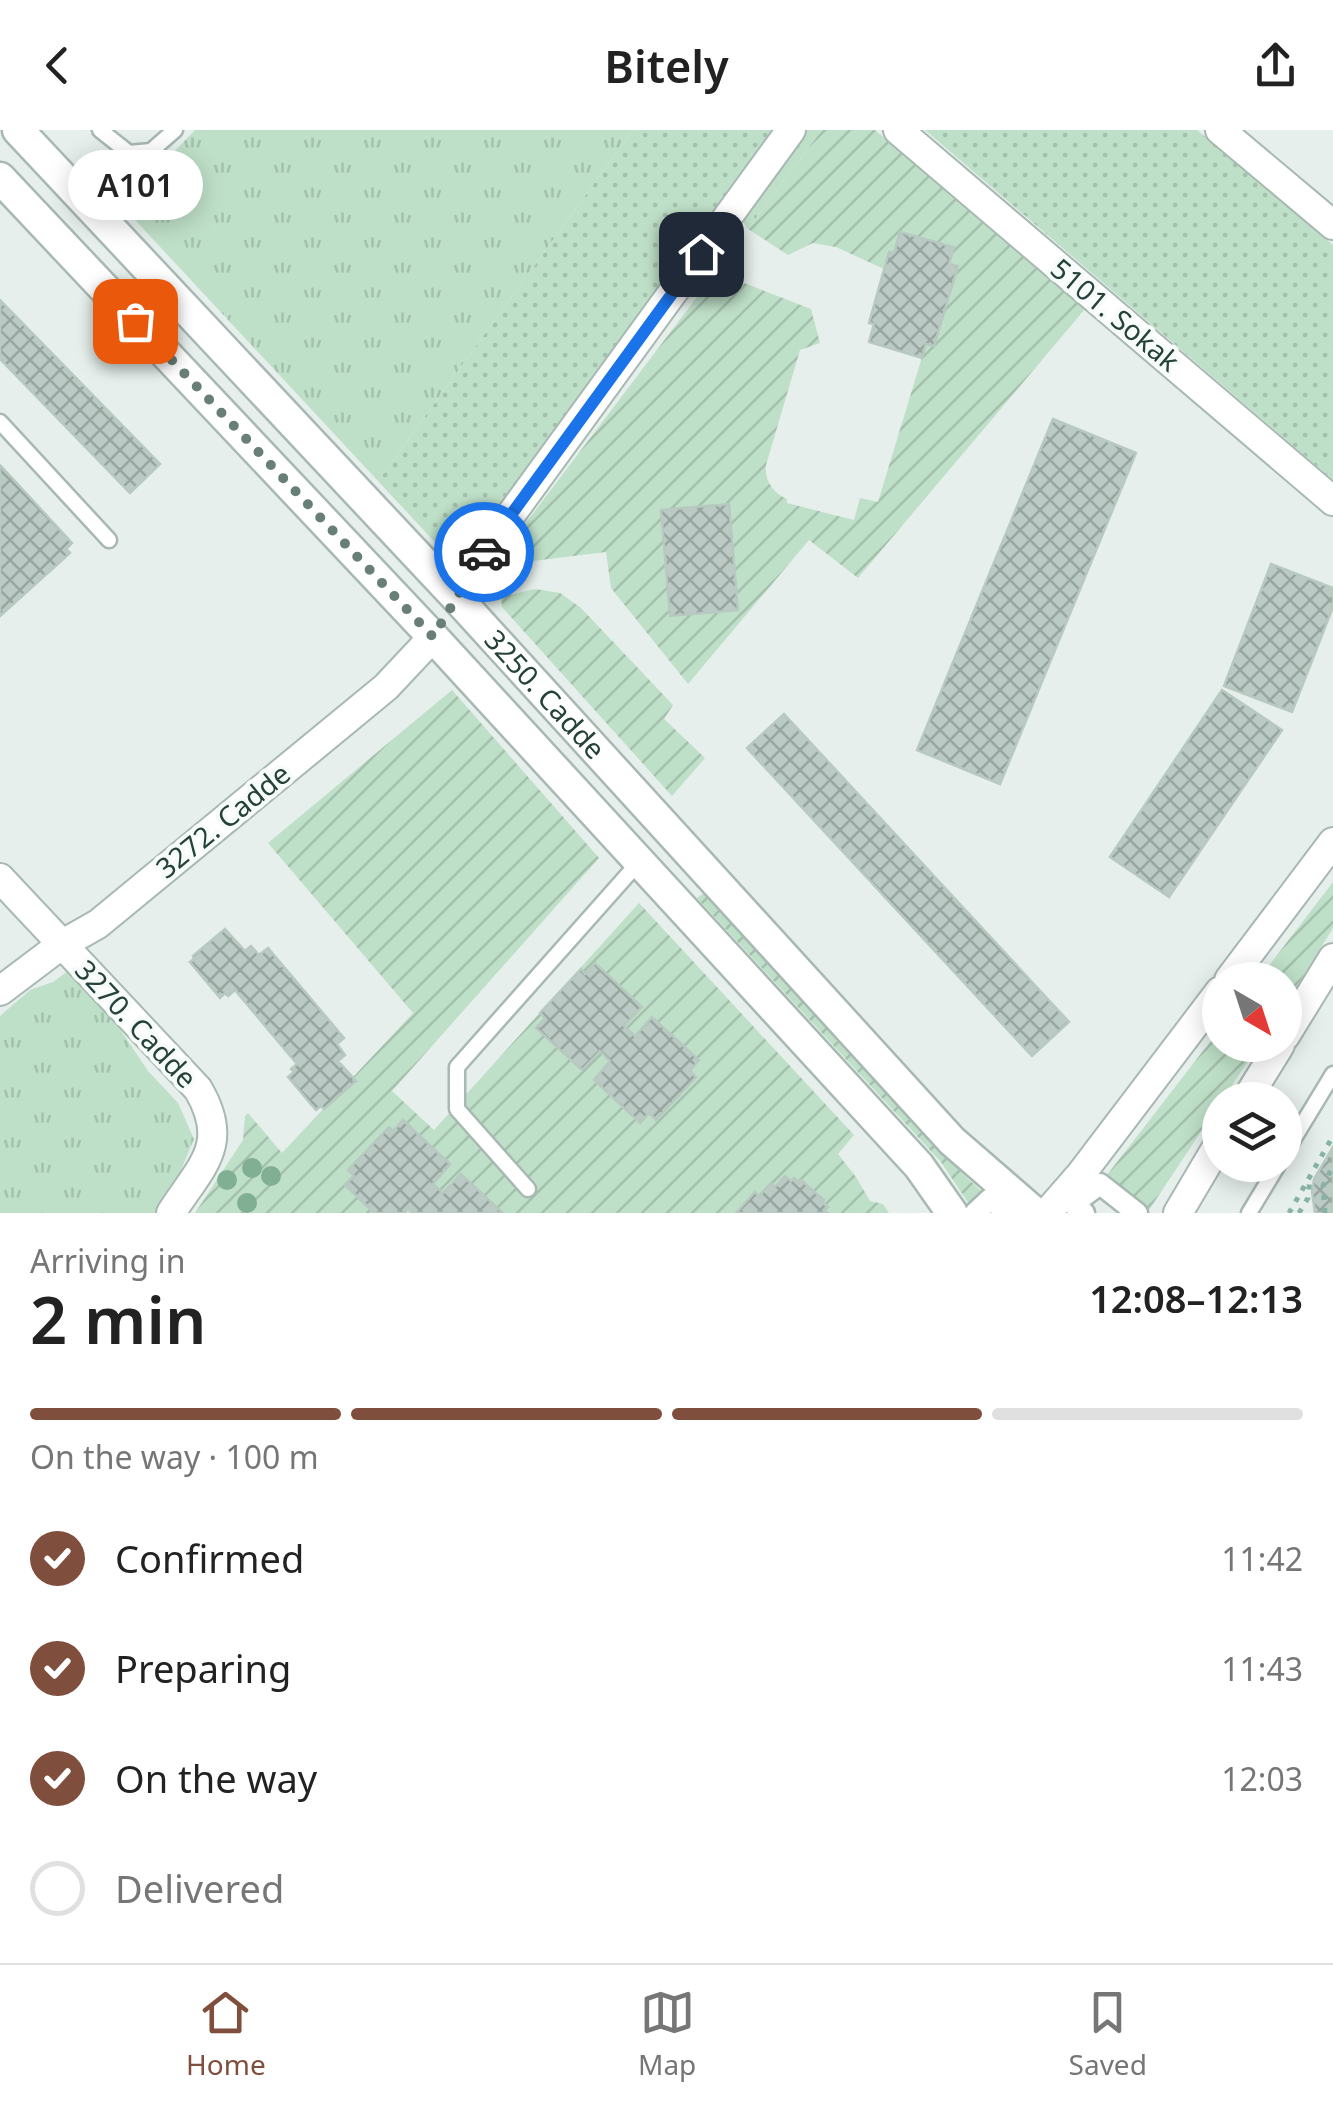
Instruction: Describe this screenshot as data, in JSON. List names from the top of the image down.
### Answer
{
  "streets": {
    "street": [
      "5101. Sokak",
      "3250. Cadde",
      "3272. Cadde",
      "3270. Cadde"
    ]
  },
  "crossings": [
    ["3250. Cadde", "3272. Cadde"],
    ["3272. Cadde", "3270. Cadde"]
  ],
  "places": ["A101"],
  "north": "bottom right",
  "page": {
    "header": "Bitely",
    "bubble": "A101",
    "heading": ["2 min", "Arriving in", "12:08–12:13"],
    "bar": "On the way · 100 m",
    "list": [
      ["Confirmed", "11:42"],
      ["Preparing", "11:43"],
      ["On the way", "12:03"],
      "Delivered"
    ],
    "tabs": ["Home", "Map", "Saved"]
  }
}
